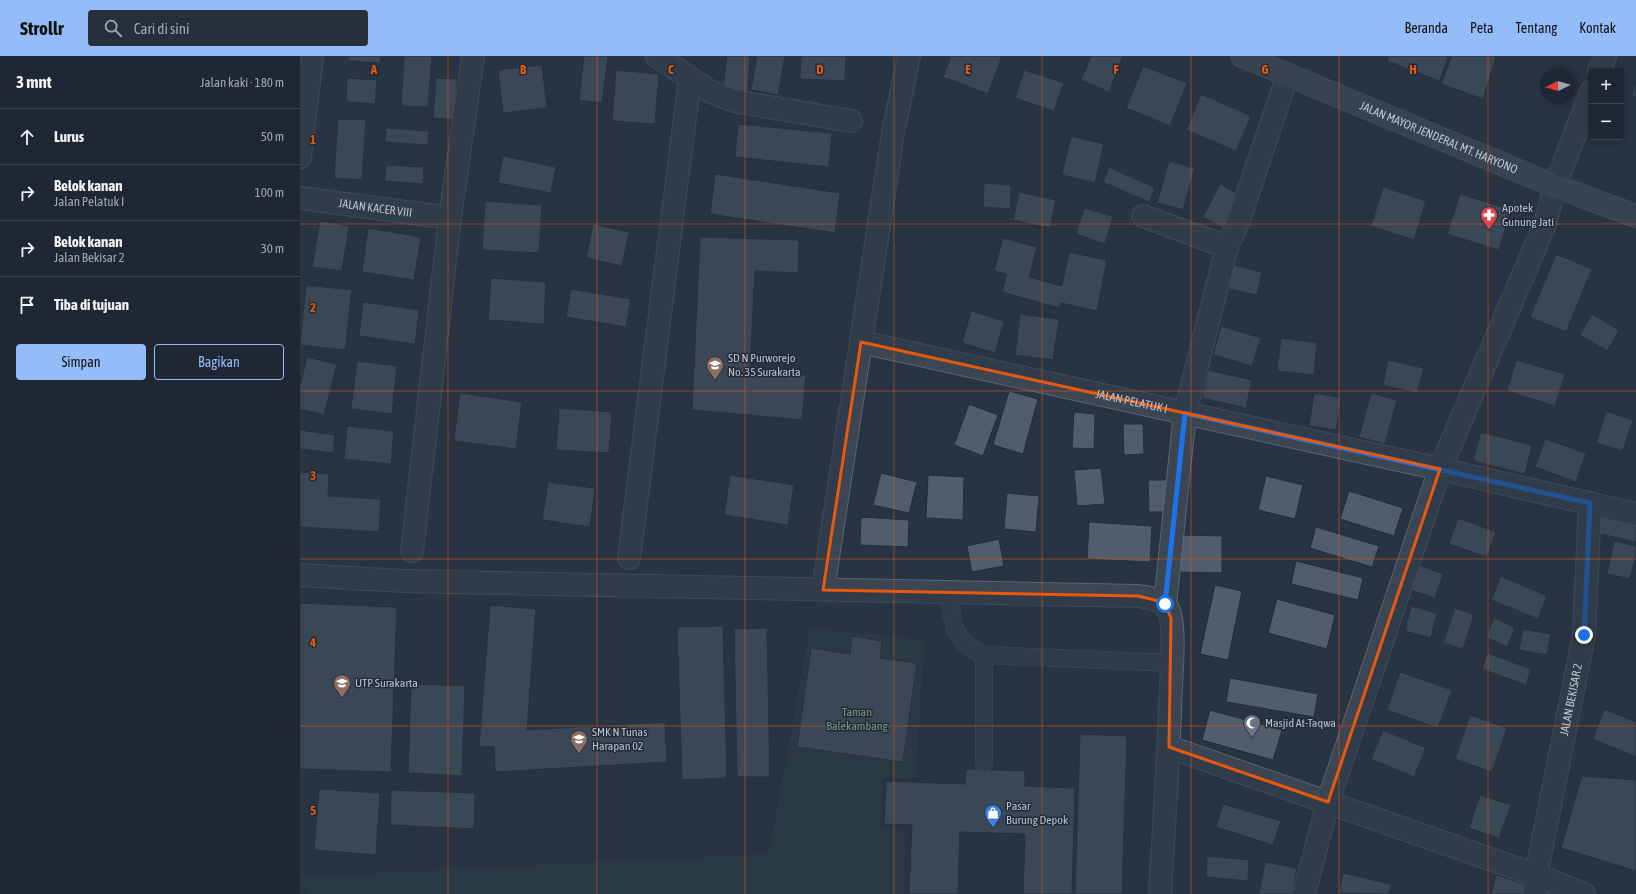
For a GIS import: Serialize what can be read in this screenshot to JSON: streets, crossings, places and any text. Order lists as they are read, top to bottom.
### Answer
{
  "streets": {
    "main road": ["JALAN MAYOR JENDERAL MT. HARYONO"],
    "street": ["JALAN KACER VIII", "JALAN PELATUK I", "JALAN BEKISAR 2"]
  },
  "crossings": [
    ["JALAN PELATUK I", "JALAN BEKISAR 2"]
  ],
  "parks": ["Taman Balekambang"],
  "places": {
    "pharmacy": ["Apotek Gunung Jati"],
    "school or university": ["SD N Purworejo No. 35 Surakarta", "UTP Surakarta", "SMK N Tunas Harapan 02"],
    "mosque": ["Masjid At-Taqwa"],
    "shop": ["Pasar Burung Depok"]
  },
  "north": "left",
  "page": {
    "header": "Strollr",
    "search": "Cari di sini",
    "nav": [
      "Beranda",
      "Peta",
      "Tentang",
      "Kontak"
    ],
    "heading": ["3 mnt", "Jalan kaki · 180 m"],
    "map_buttons": ["+", "−"],
    "list": [
      ["Lurus", "50 m"],
      ["Belok kanan", "Jalan Pelatuk I", "100 m"],
      ["Belok kanan", "Jalan Bekisar 2", "30 m"],
      "Tiba di tujuan"
    ],
    "buttons": ["Simpan", "Bagikan"]
  },
  "grid": {
    "columns": [
      "A",
      "B",
      "C",
      "D",
      "E",
      "F",
      "G",
      "H"
    ],
    "rows": [
      "1",
      "2",
      "3",
      "4",
      "5"
    ]
  }
}
